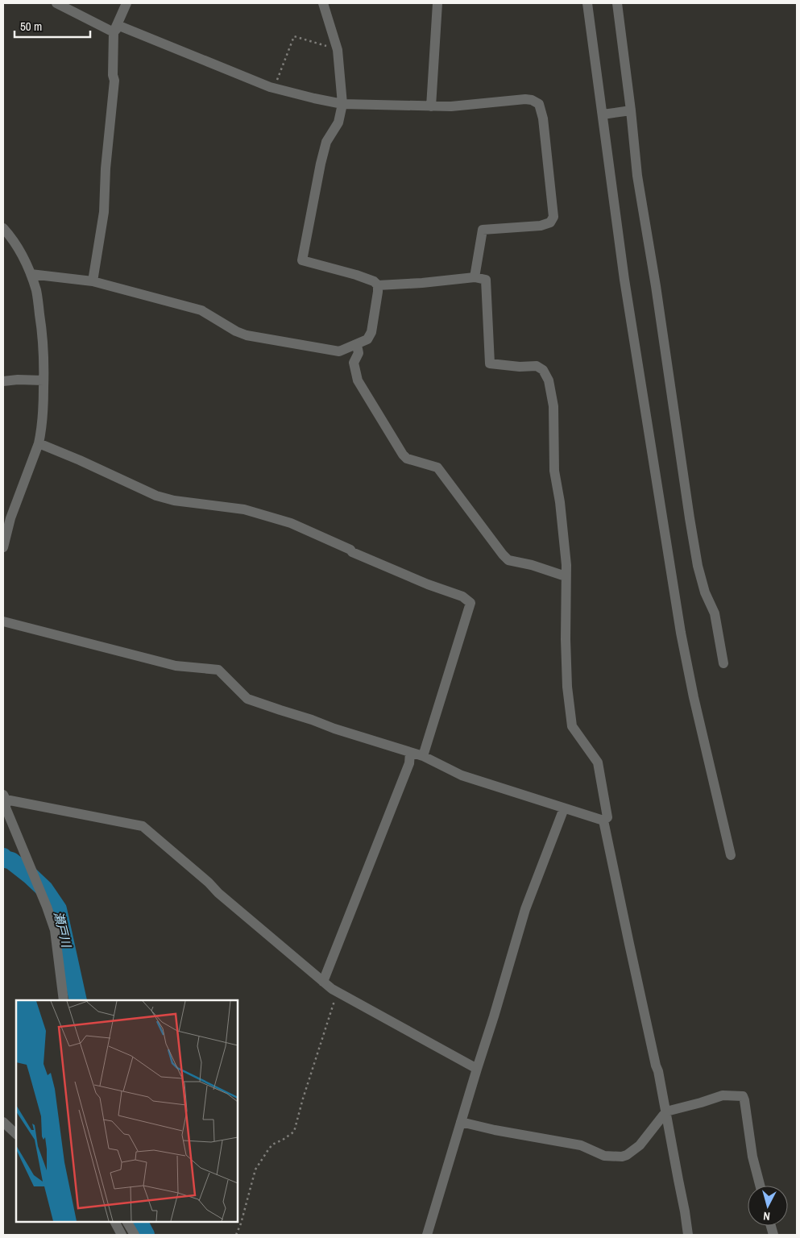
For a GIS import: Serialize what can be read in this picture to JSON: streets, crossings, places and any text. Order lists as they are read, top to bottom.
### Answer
{
  "water": ["瀬戸川"],
  "scale_bar": "50 m",
  "north": "bottom"
}
